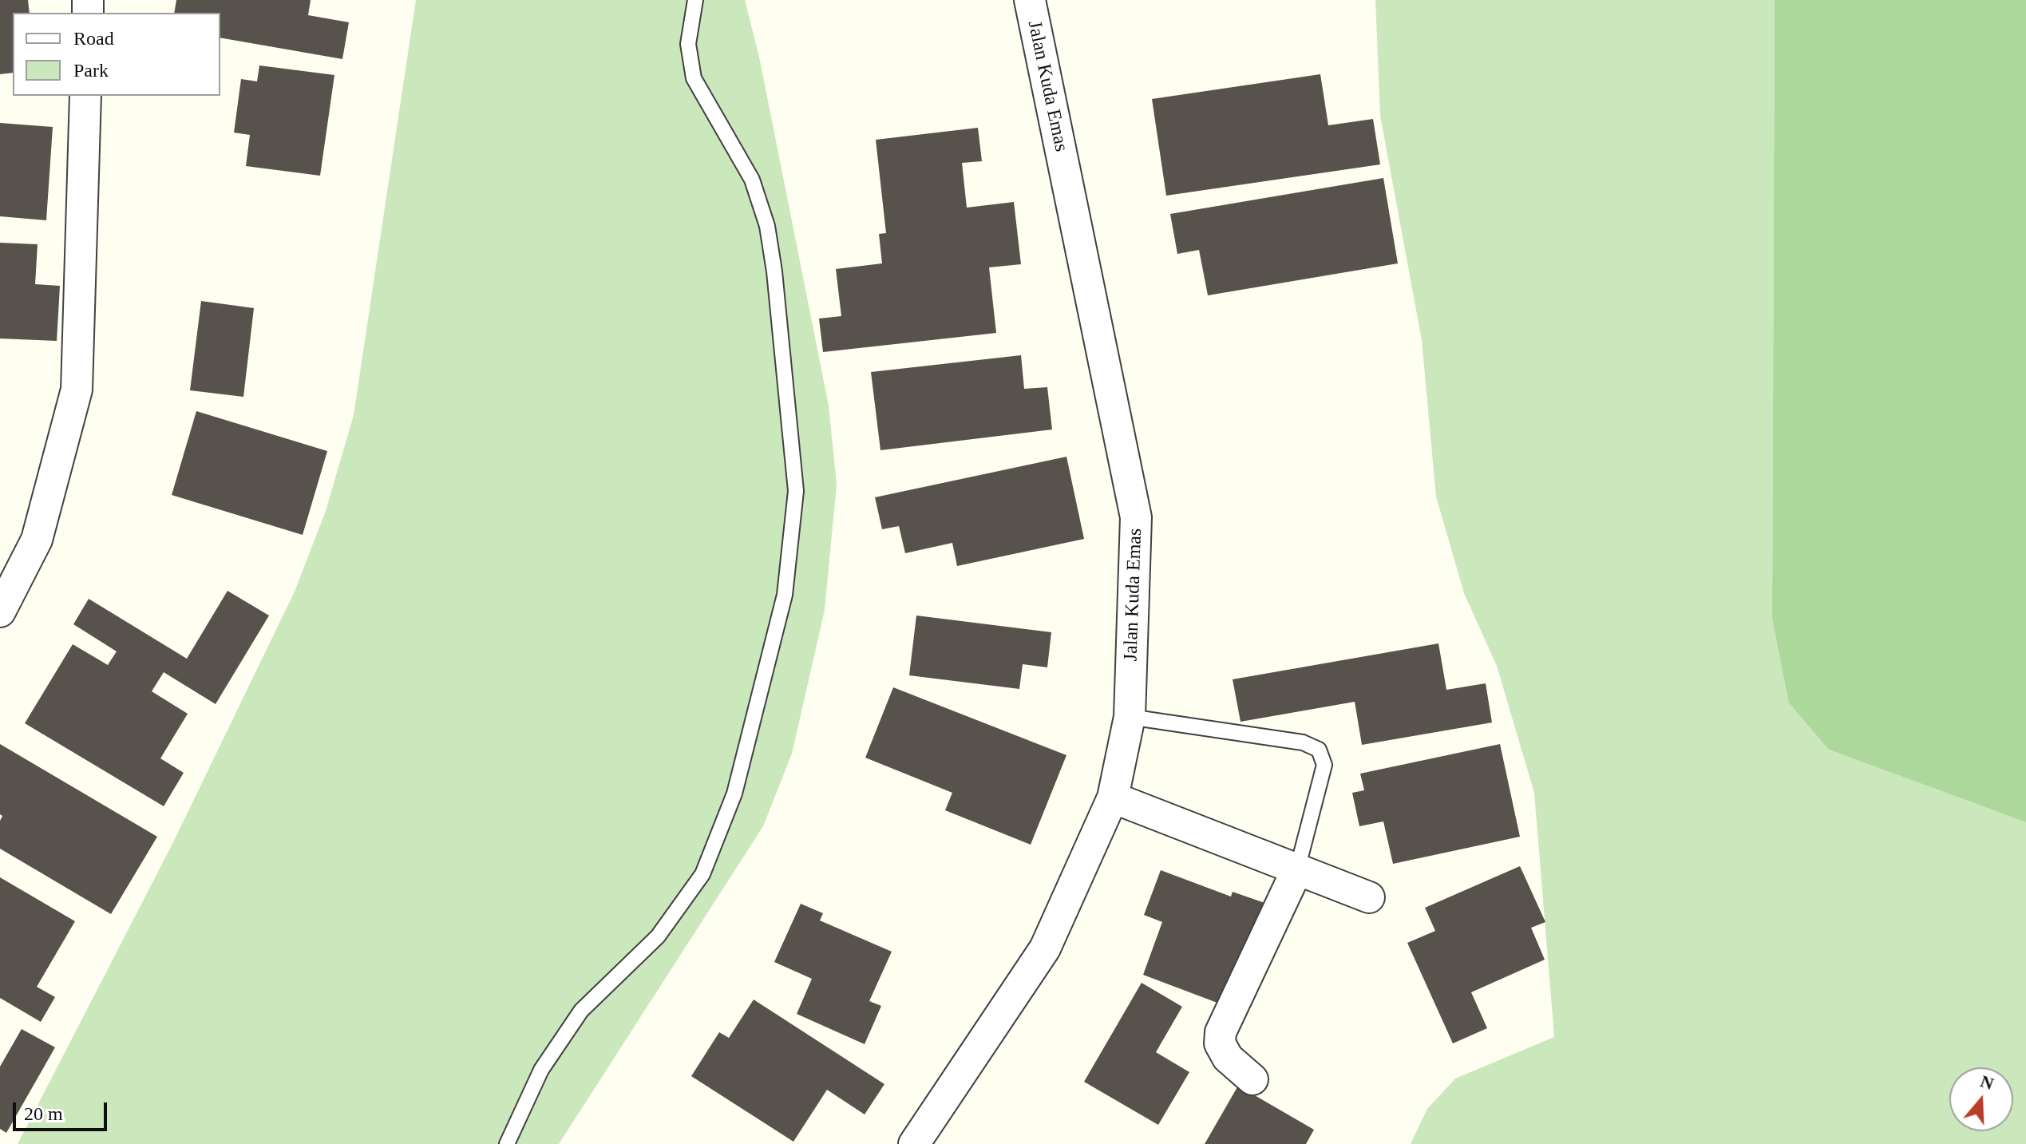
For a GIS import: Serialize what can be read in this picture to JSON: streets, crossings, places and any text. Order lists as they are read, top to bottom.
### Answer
{
  "streets": {
    "street": ["Jalan Kuda Emas"]
  },
  "legend": ["Road", "Park"],
  "scale_bar": "20 m",
  "north": "top"
}
